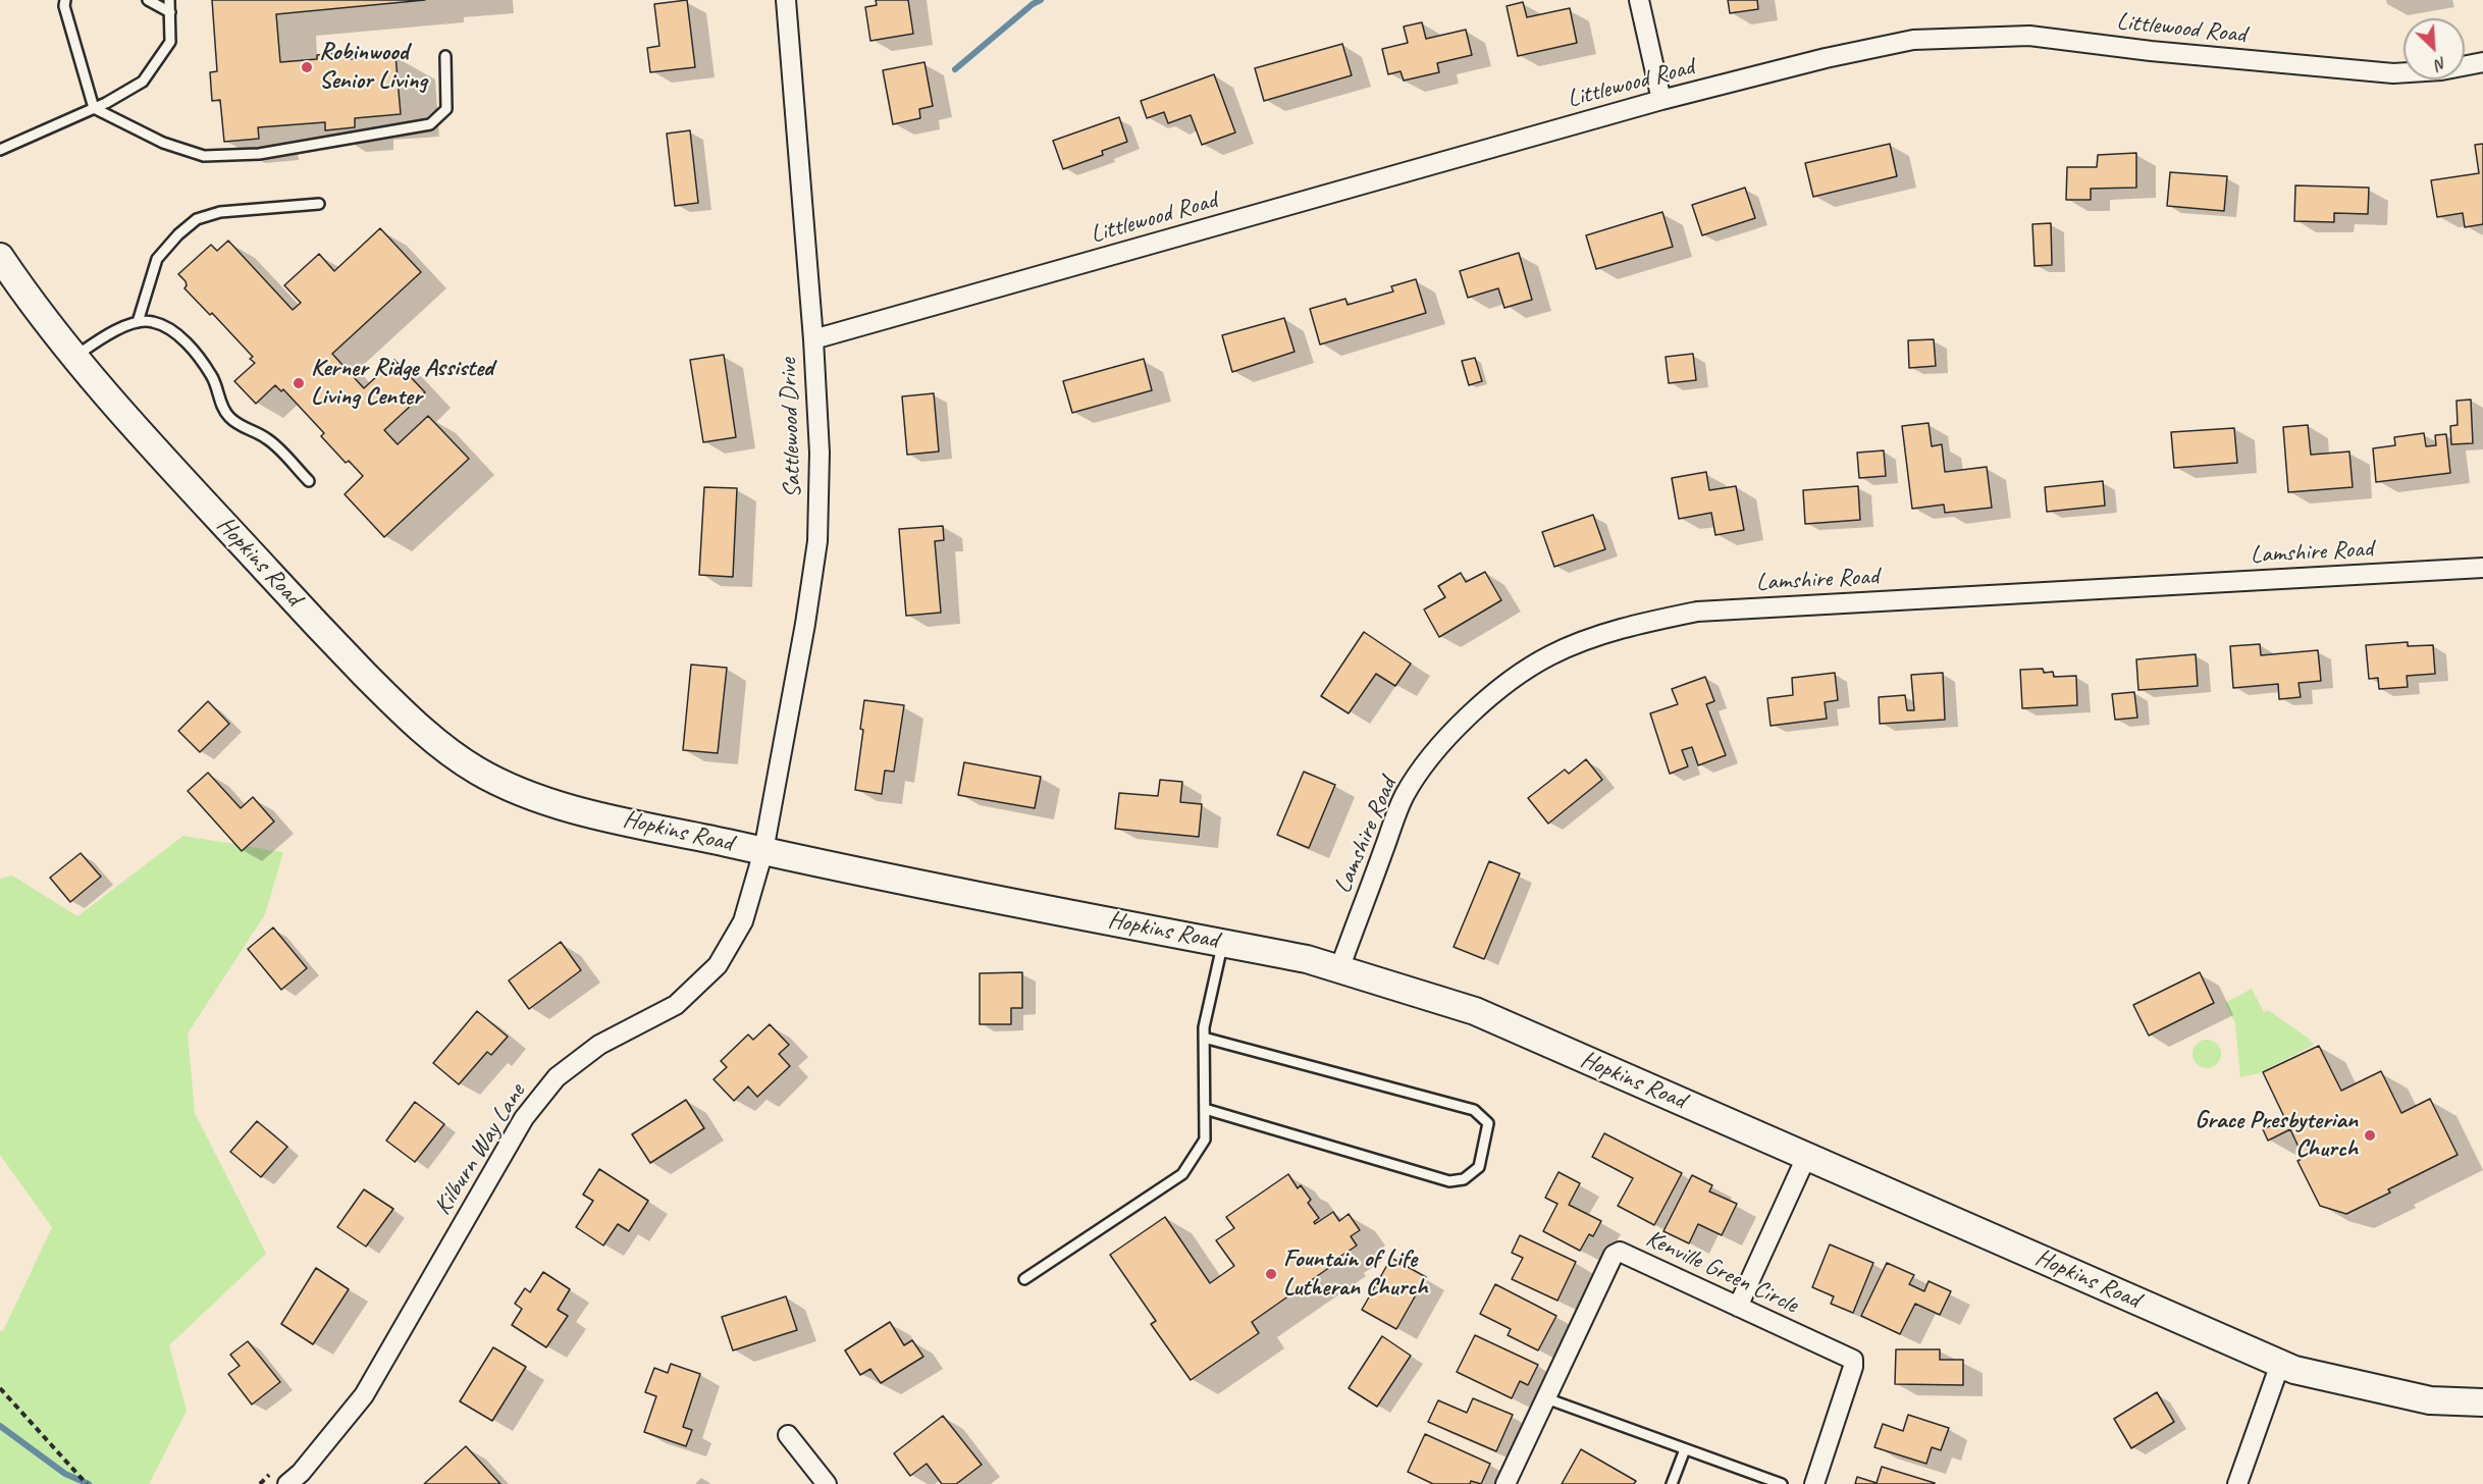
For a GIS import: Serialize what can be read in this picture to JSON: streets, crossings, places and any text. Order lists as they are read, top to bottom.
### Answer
{
  "streets": {
    "main road": ["Hopkins Road"],
    "street": [
      "Littlewood Road",
      "Sattlewood Drive",
      "Lamshire Road",
      "Kilburn Way Lane",
      "Kenville Green Circle"
    ]
  },
  "crossings": [
    ["Littlewood Road", "Sattlewood Drive"],
    ["Sattlewood Drive", "Hopkins Road"],
    ["Sattlewood Drive", "Kilburn Way Lane"],
    ["Lamshire Road", "Hopkins Road"],
    ["Hopkins Road", "Kilburn Way Lane"]
  ],
  "places": [
    "Robinwood Senior Living",
    "Kerner Ridge Assisted Living Center",
    "Grace Presbyterian Church",
    "Fountain of Life Lutheran Church"
  ],
  "north": "bottom right"
}
